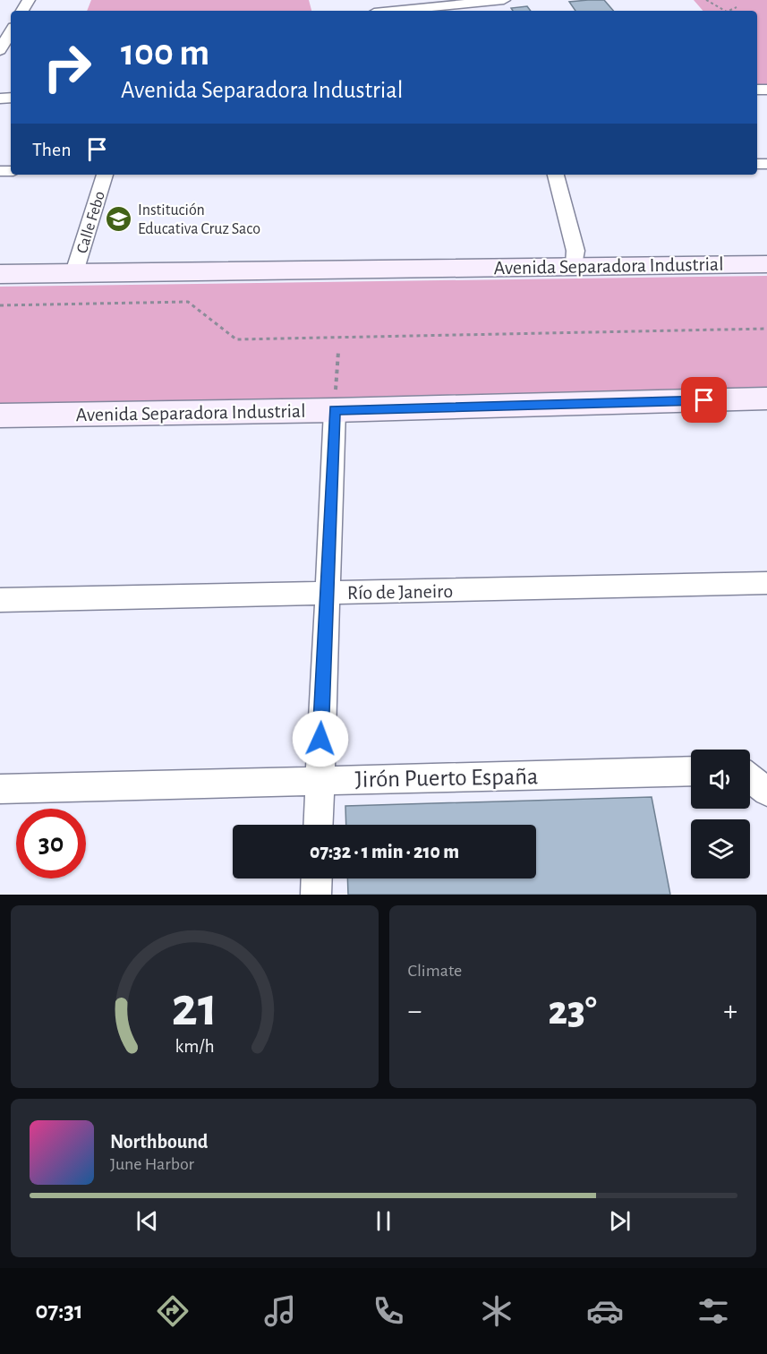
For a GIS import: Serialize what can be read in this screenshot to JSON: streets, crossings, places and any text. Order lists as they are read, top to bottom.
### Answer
{
  "streets": {
    "main road": ["Avenida Separadora Industrial"],
    "street": ["Calle Febo", "Río de Janeiro", "Jirón Puerto España"]
  },
  "crossings": [
    ["Calle Febo", "Avenida Separadora Industrial"]
  ],
  "places": {
    "school or university": ["Institución Educativa Cruz Saco"]
  },
  "page": {
    "turn": ["100 m", "Avenida Separadora Industrial"],
    "then": "Then",
    "limit": "30",
    "trip": "07:32 · 1 min · 210 m",
    "tile": "Climate",
    "heat": ["−", "23°", "+"],
    "song": ["Northbound", "June Harbor"],
    "tabs": "07:31",
    "gauge": ["21", "km/h"]
  }
}
